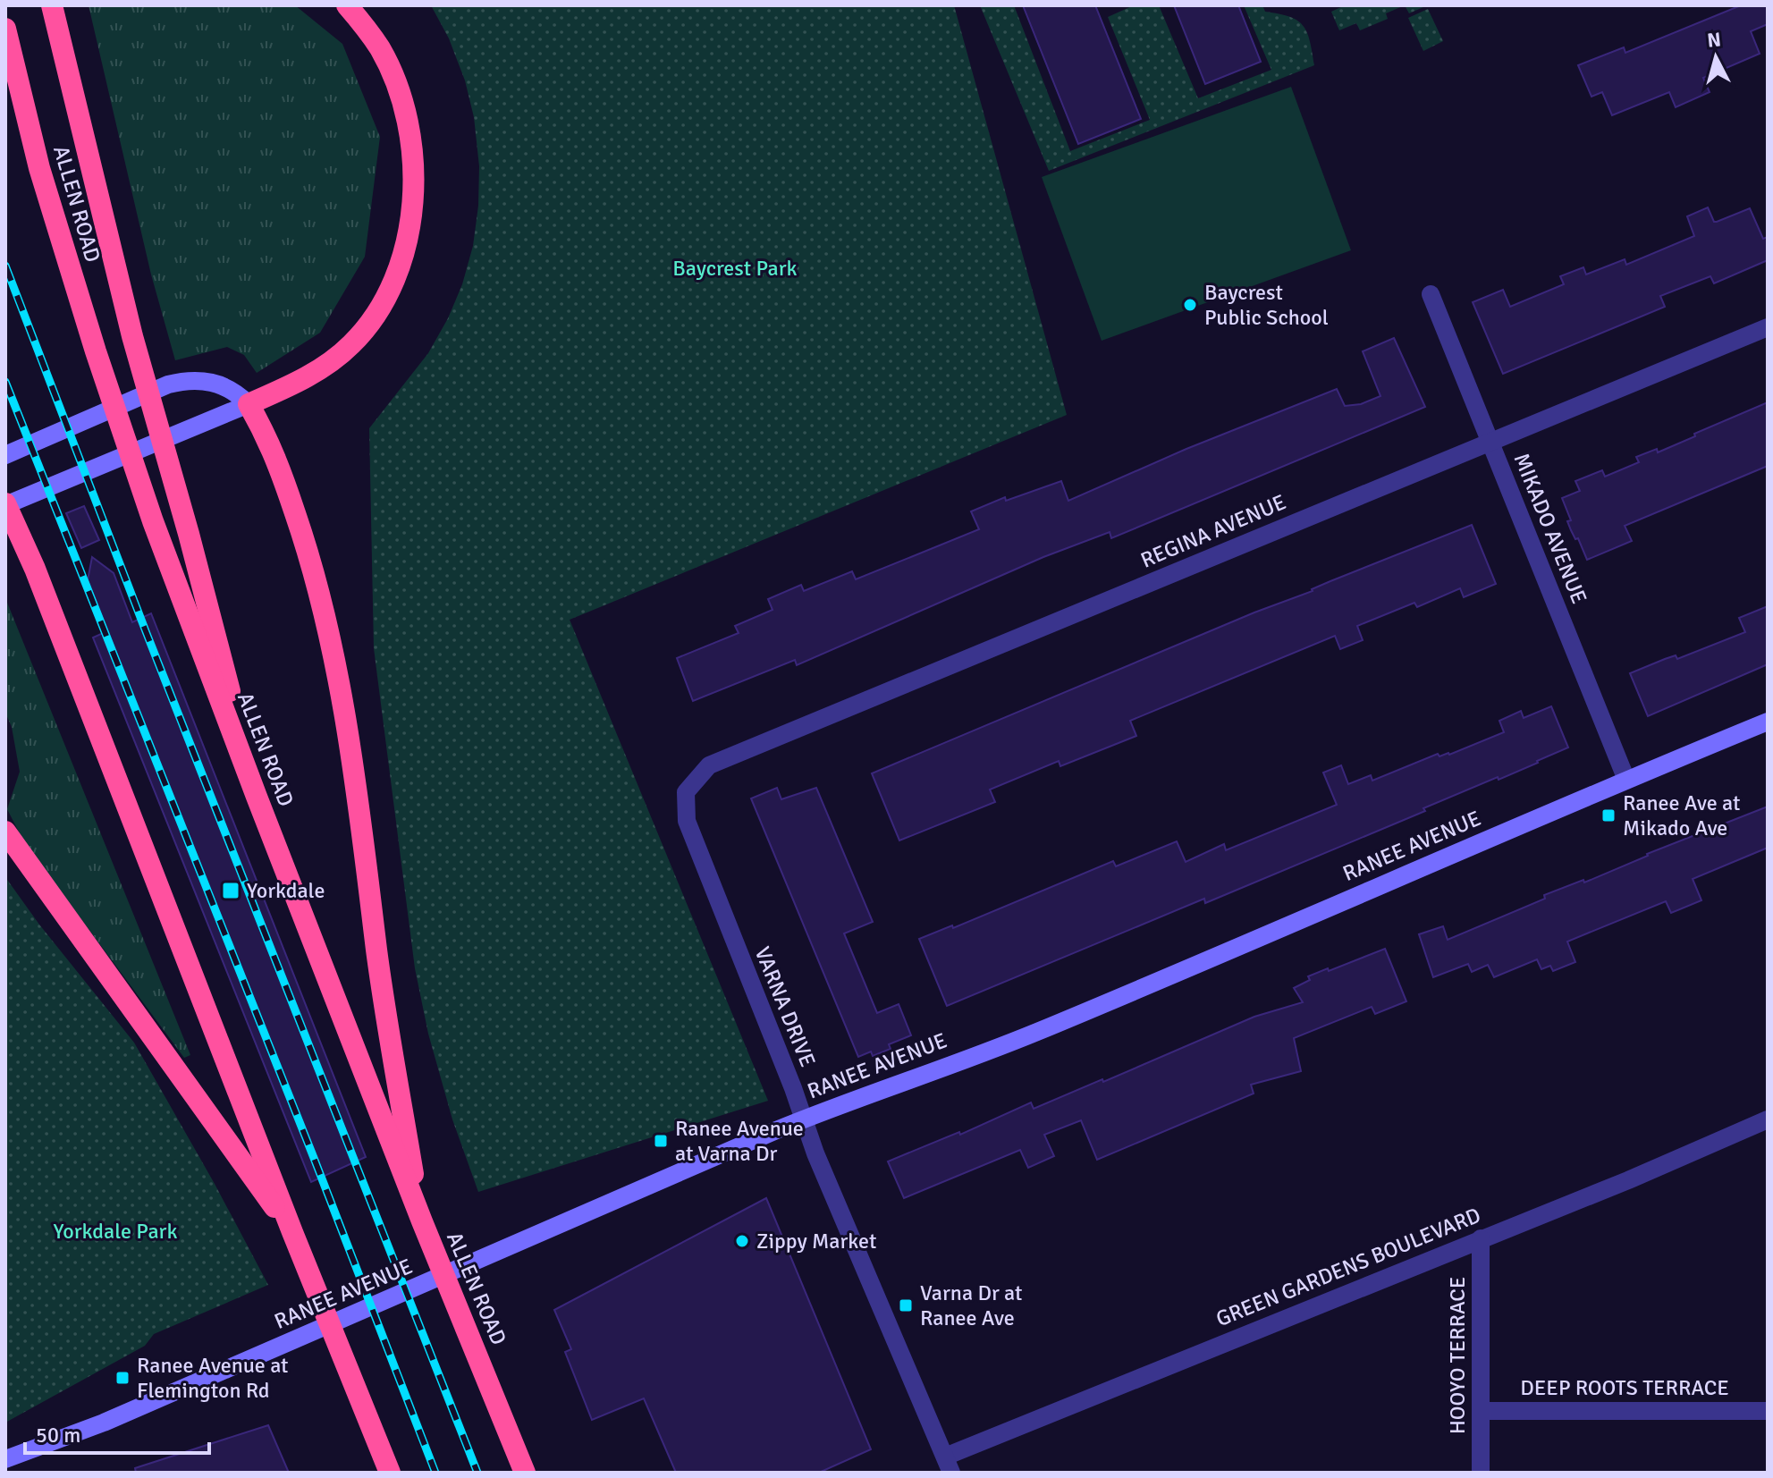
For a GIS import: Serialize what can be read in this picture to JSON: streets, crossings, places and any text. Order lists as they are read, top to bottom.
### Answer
{
  "streets": {
    "highway": ["ALLEN ROAD"],
    "street": [
      "MIKADO AVENUE",
      "REGINA AVENUE",
      "RANEE AVENUE",
      "VARNA DRIVE",
      "GREEN GARDENS BOULEVARD",
      "HOOYO TERRACE",
      "DEEP ROOTS TERRACE"
    ]
  },
  "crossings": [
    ["MIKADO AVENUE", "REGINA AVENUE"],
    ["MIKADO AVENUE", "RANEE AVENUE"],
    ["REGINA AVENUE", "VARNA DRIVE"],
    ["RANEE AVENUE", "VARNA DRIVE"],
    ["VARNA DRIVE", "GREEN GARDENS BOULEVARD"],
    ["GREEN GARDENS BOULEVARD", "HOOYO TERRACE"],
    ["HOOYO TERRACE", "DEEP ROOTS TERRACE"]
  ],
  "parks": ["Baycrest Park", "Yorkdale Park"],
  "places": {
    "other": ["Baycrest Public School", "Zippy Market"],
    "transit": [
      "Ranee Ave at Mikado Ave",
      "Yorkdale",
      "Ranee Avenue at Varna Dr",
      "Varna Dr at Ranee Ave",
      "Ranee Avenue at Flemington Rd"
    ]
  },
  "scale_bar": "50 m",
  "north": "top"
}
